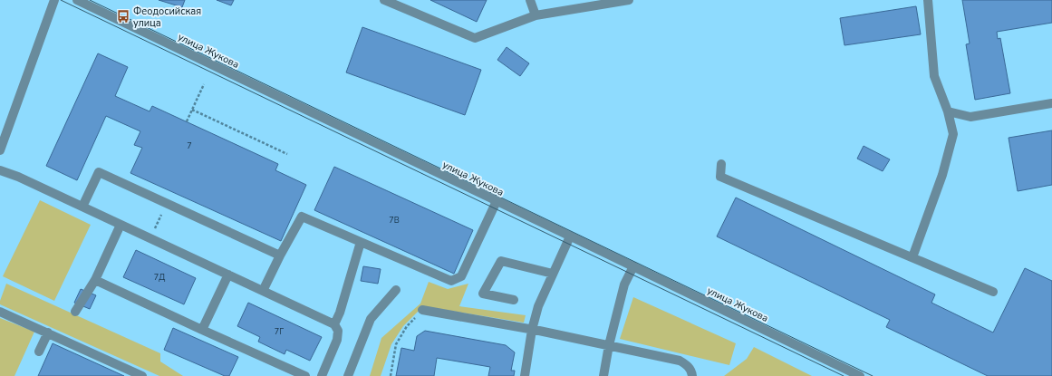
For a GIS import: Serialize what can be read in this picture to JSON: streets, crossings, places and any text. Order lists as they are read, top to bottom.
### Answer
{
  "streets": {
    "street": ["улица Жукова"]
  },
  "places": {
    "bus stop": ["Феодосийская улица"]
  },
  "house_numbers": [
    "7",
    "7В",
    "7Д",
    "7Г"
  ]
}
